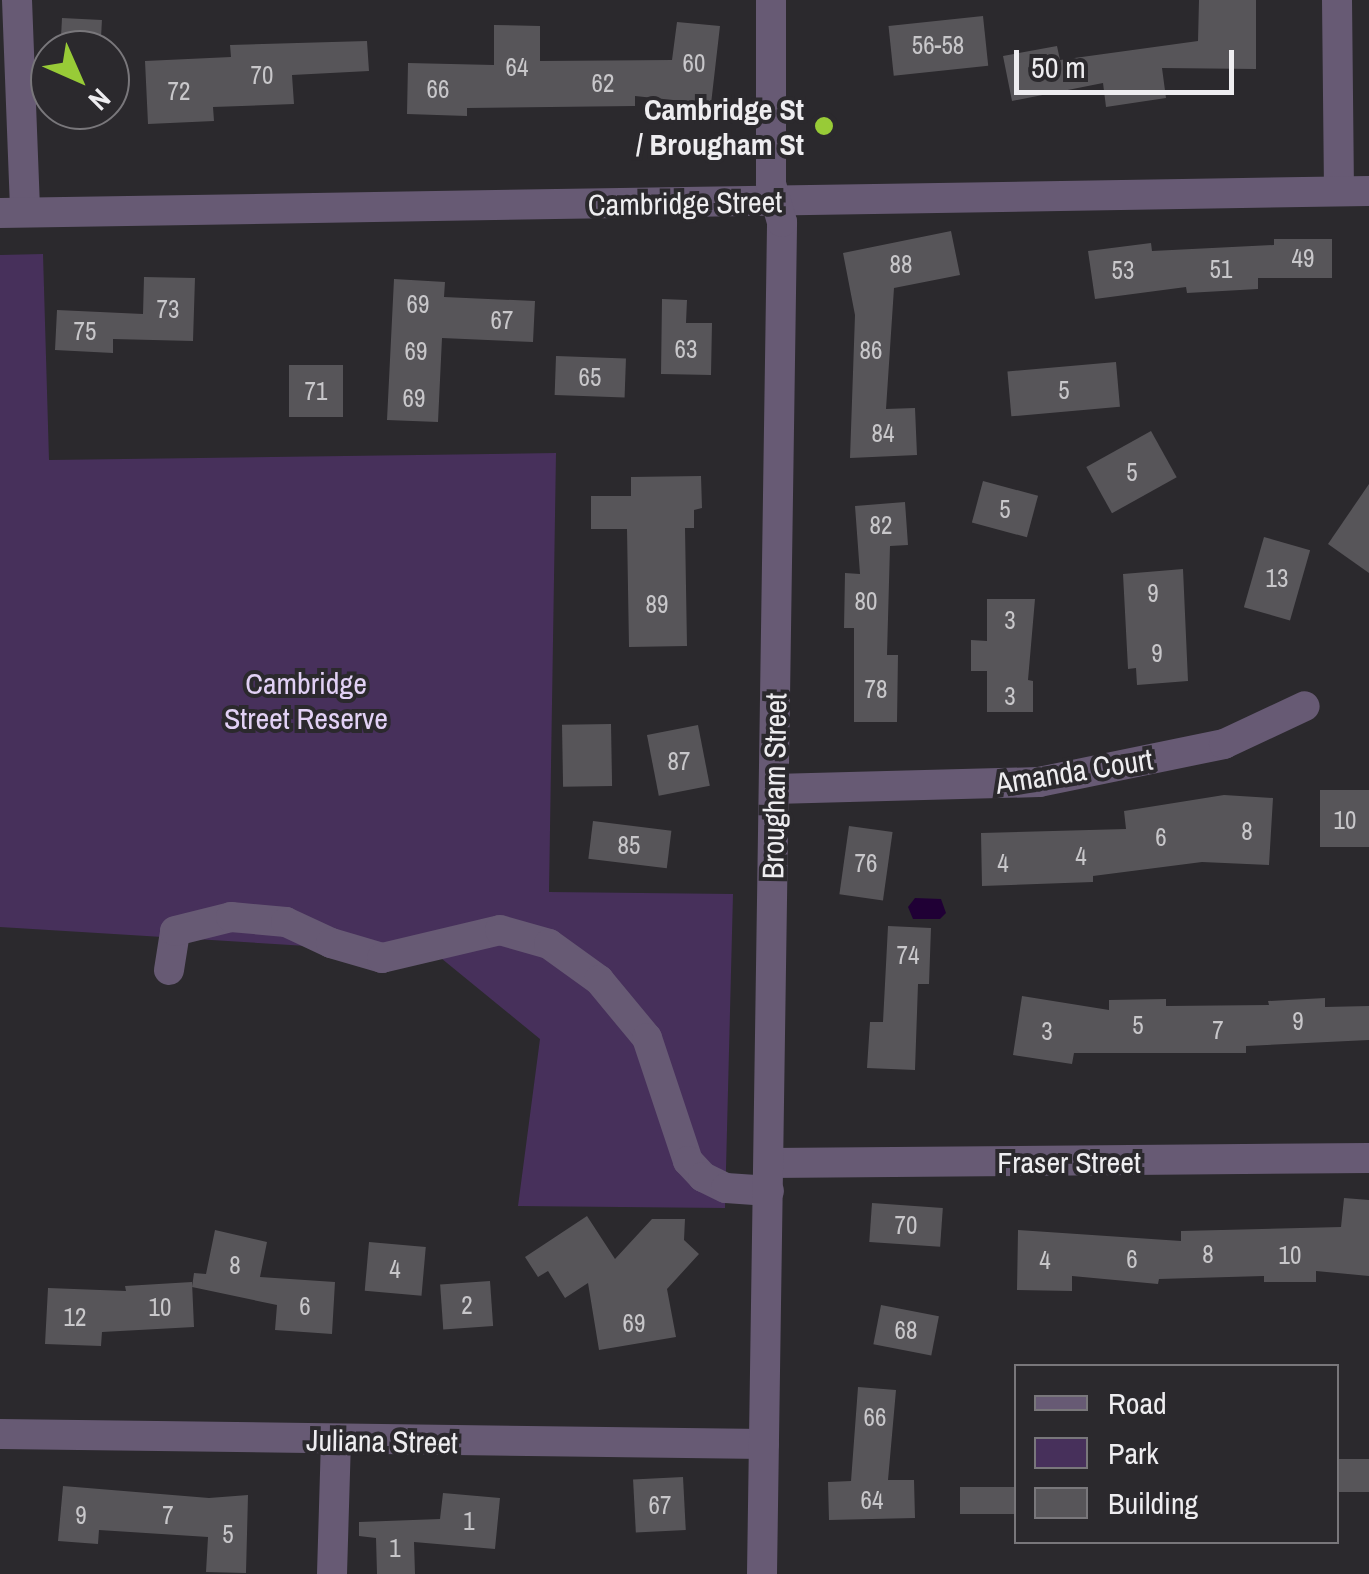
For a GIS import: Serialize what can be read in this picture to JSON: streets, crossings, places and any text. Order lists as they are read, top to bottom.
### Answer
{
  "streets": {
    "street": [
      "Cambridge Street",
      "Amanda Court",
      "Brougham Street",
      "Fraser Street",
      "Juliana Street"
    ]
  },
  "crossings": [
    ["Cambridge Street", "Brougham Street"],
    ["Amanda Court", "Brougham Street"],
    ["Brougham Street", "Fraser Street"],
    ["Brougham Street", "Juliana Street"]
  ],
  "parks": ["Cambridge Street Reserve"],
  "places": ["Cambridge St / Brougham St"],
  "house_numbers": [
    "56-58",
    "60",
    "64",
    "70",
    "62",
    "66",
    "72",
    "49",
    "88",
    "51",
    "53",
    "69",
    "73",
    "67",
    "75",
    "63",
    "86",
    "69",
    "65",
    "5",
    "71",
    "69",
    "84",
    "5",
    "5",
    "82",
    "13",
    "9",
    "80",
    "89",
    "3",
    "9",
    "78",
    "3",
    "87",
    "10",
    "8",
    "6",
    "85",
    "4",
    "76",
    "4",
    "74",
    "9",
    "5",
    "7",
    "3",
    "70",
    "8",
    "10",
    "6",
    "4",
    "8",
    "4",
    "2",
    "6",
    "10",
    "12",
    "69",
    "68",
    "66",
    "64",
    "67",
    "9",
    "7",
    "1",
    "5",
    "1"
  ],
  "legend": ["Road", "Park", "Building"],
  "scale_bar": "50 m",
  "north": "bottom right"
}
